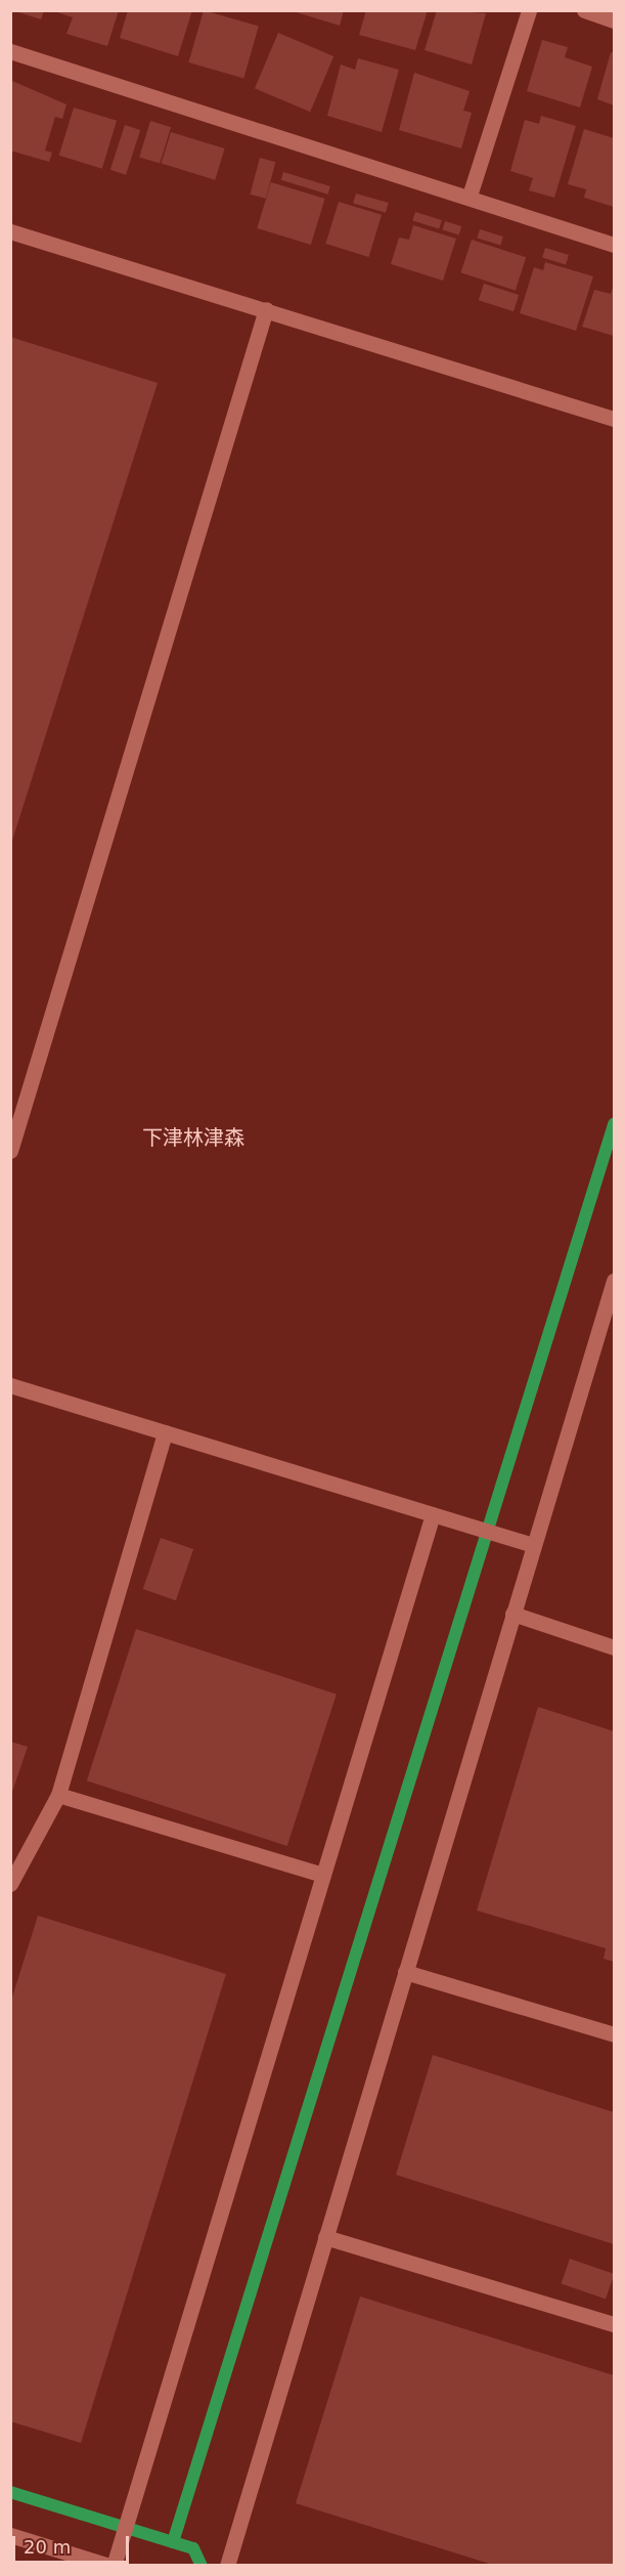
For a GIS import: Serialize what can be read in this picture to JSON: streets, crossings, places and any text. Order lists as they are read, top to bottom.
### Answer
{
  "districts": ["下津林津森"],
  "scale_bar": "20 m"
}
